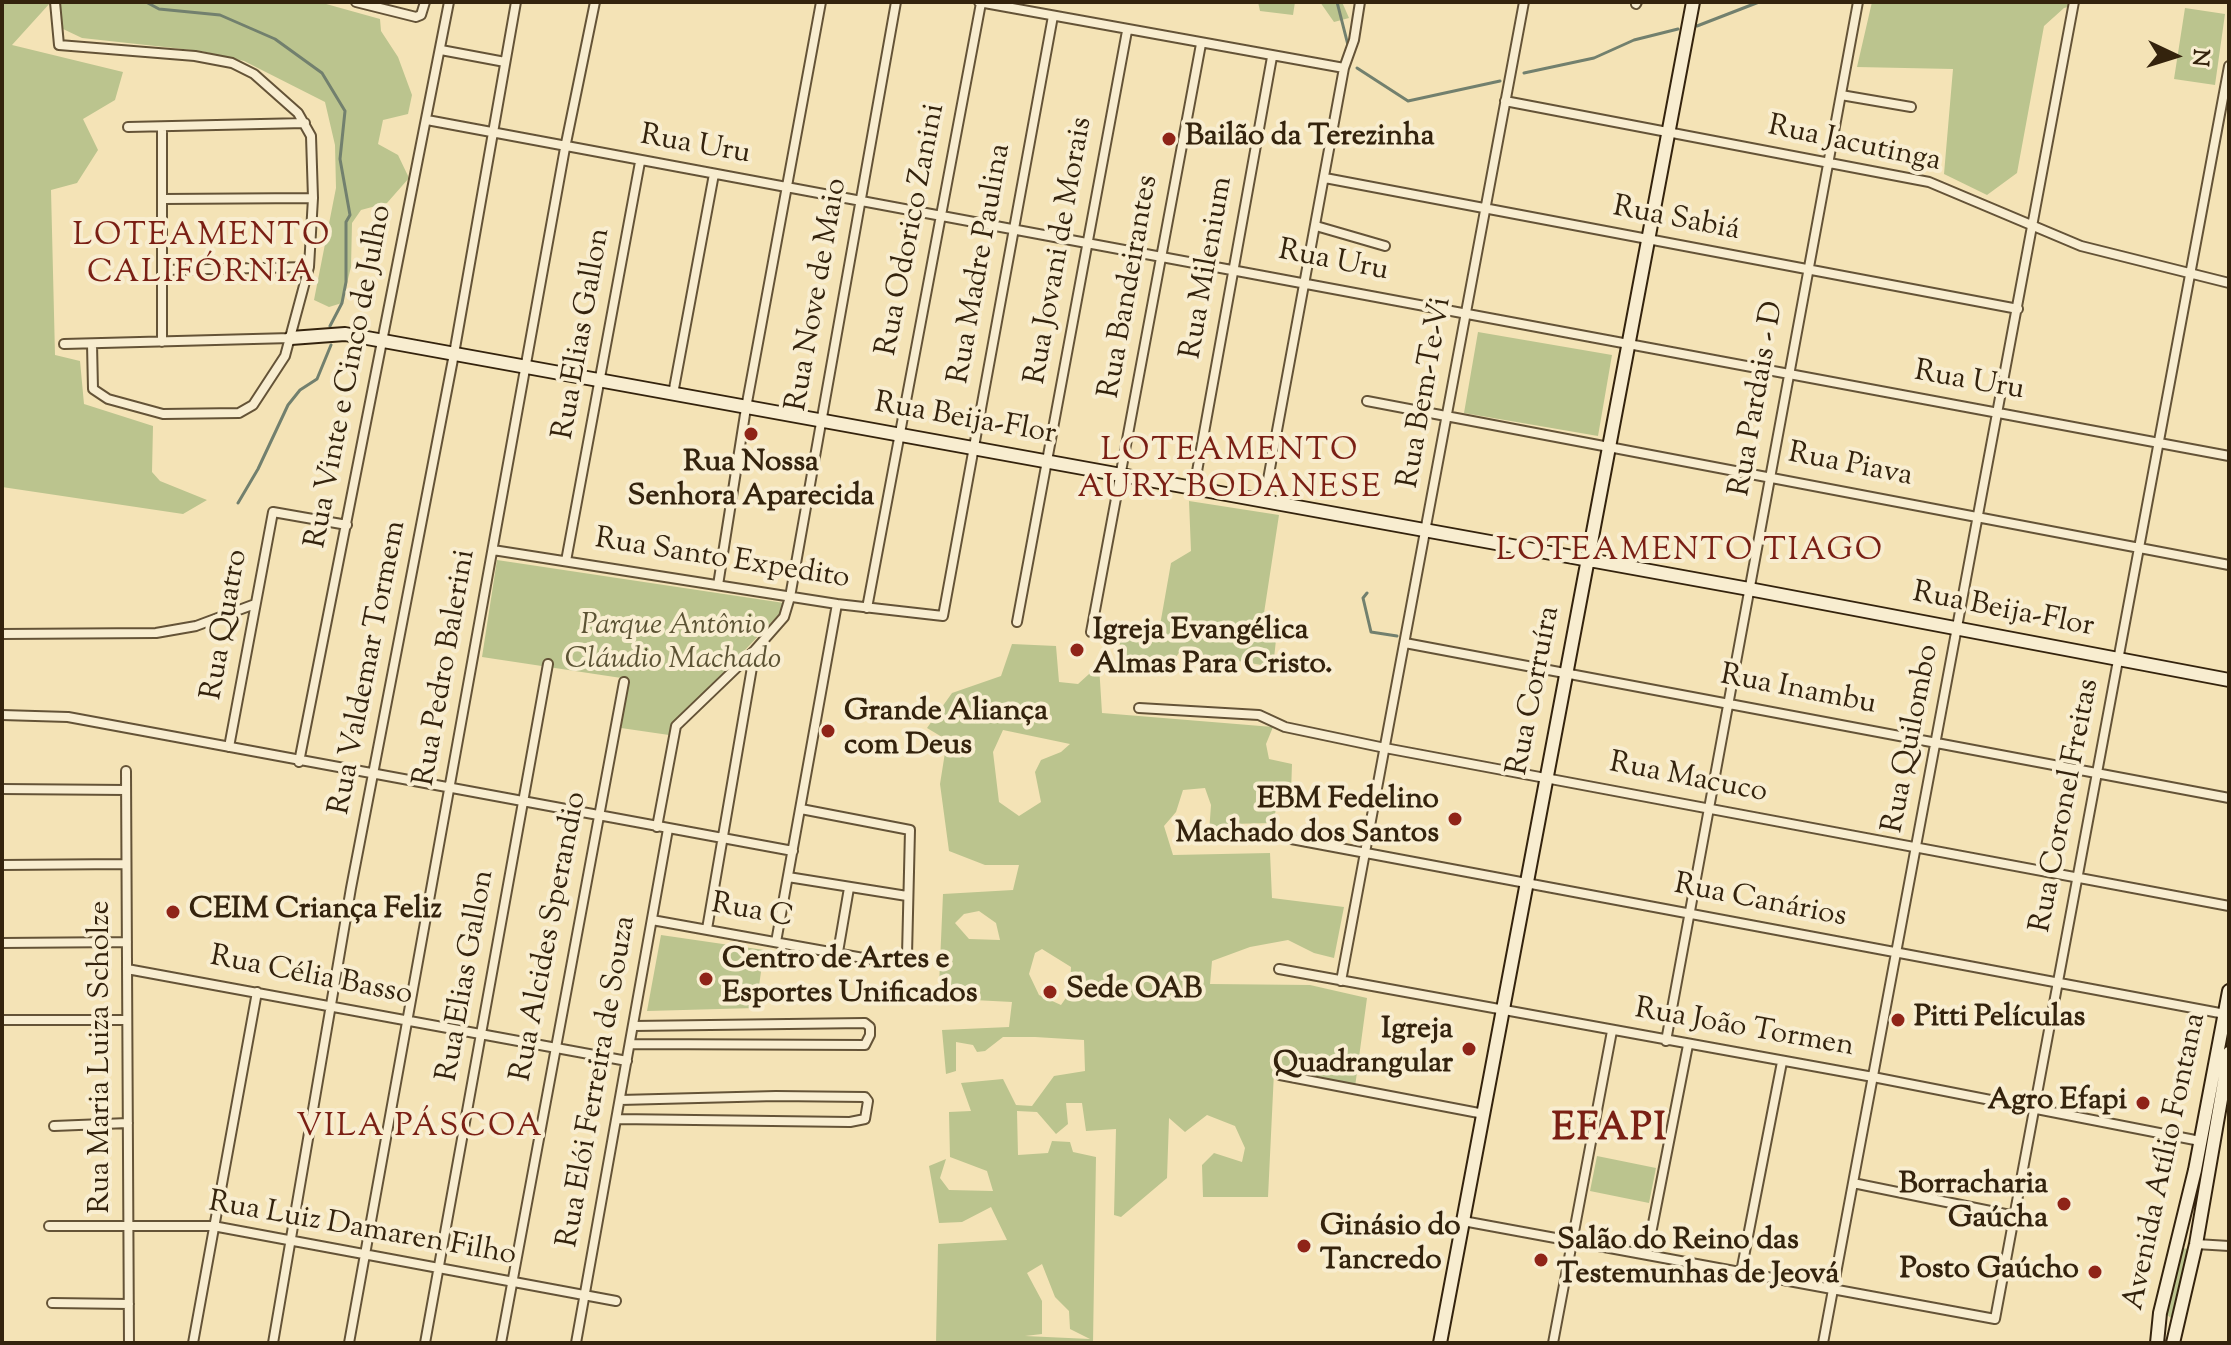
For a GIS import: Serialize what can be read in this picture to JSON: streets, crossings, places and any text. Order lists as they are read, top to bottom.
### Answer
{
  "streets": {
    "street": [
      "Rua Jacutinga",
      "Rua Uru",
      "Rua Sabiá",
      "Rua Odorico Zanini",
      "Rua Jovani de Morais",
      "Rua Madre Paulina",
      "Rua Milenium",
      "Rua Bandeirantes",
      "Rua Nove de Maio",
      "Rua Elias Gallon",
      "Rua Vinte e Cinco de Julho",
      "Rua Bem-Te-Vi",
      "Rua Pardais - D",
      "Rua Beija-Flor",
      "Rua Piava",
      "Rua Santo Expedito",
      "Rua Quatro",
      "Rua Valdemar Tormem",
      "Rua Pedro Balerini",
      "Rua Corruíra",
      "Rua Inambu",
      "Rua Quilombo",
      "Rua Macuco",
      "Rua Coronel Freitas",
      "Rua Canários",
      "Rua C",
      "Rua Alcides Sperandio",
      "Rua Célia Basso",
      "Rua João Tormen",
      "Rua Maria Luiza Scholze",
      "Rua Elói Ferreira de Souza",
      "Avenida Atílio Fontana",
      "Rua Luiz Damaren Filho"
    ]
  },
  "crossings": [
    ["Rua Jacutinga", "Rua Bem-Te-Vi"],
    ["Rua Jacutinga", "Rua Pardais - D"],
    ["Rua Jacutinga", "Rua Corruíra"],
    ["Rua Jacutinga", "Rua Quilombo"],
    ["Rua Jacutinga", "Rua Coronel Freitas"],
    ["Rua Uru", "Rua Odorico Zanini"],
    ["Rua Uru", "Rua Jovani de Morais"],
    ["Rua Uru", "Rua Madre Paulina"],
    ["Rua Uru", "Rua Milenium"],
    ["Rua Uru", "Rua Bandeirantes"],
    ["Rua Uru", "Rua Nove de Maio"],
    ["Rua Uru", "Rua Elias Gallon"],
    ["Rua Uru", "Rua Vinte e Cinco de Julho"],
    ["Rua Uru", "Rua Bem-Te-Vi"],
    ["Rua Uru", "Rua Pardais - D"],
    ["Rua Uru", "Rua Valdemar Tormem"],
    ["Rua Uru", "Rua Pedro Balerini"],
    ["Rua Uru", "Rua Corruíra"],
    ["Rua Uru", "Rua Quilombo"],
    ["Rua Uru", "Rua Coronel Freitas"],
    ["Rua Sabiá", "Rua Bem-Te-Vi"],
    ["Rua Sabiá", "Rua Pardais - D"],
    ["Rua Sabiá", "Rua Corruíra"],
    ["Rua Sabiá", "Rua Quilombo"],
    ["Rua Odorico Zanini", "Rua Beija-Flor"],
    ["Rua Odorico Zanini", "Rua Santo Expedito"],
    ["Rua Jovani de Morais", "Rua Beija-Flor"],
    ["Rua Madre Paulina", "Rua Beija-Flor"],
    ["Rua Madre Paulina", "Rua Santo Expedito"],
    ["Rua Milenium", "Rua Beija-Flor"],
    ["Rua Bandeirantes", "Rua Beija-Flor"],
    ["Rua Nove de Maio", "Rua Beija-Flor"],
    ["Rua Nove de Maio", "Rua Santo Expedito"],
    ["Rua Elias Gallon", "Rua Beija-Flor"],
    ["Rua Elias Gallon", "Rua Santo Expedito"],
    ["Rua Elias Gallon", "Rua Célia Basso"],
    ["Rua Elias Gallon", "Rua Luiz Damaren Filho"],
    ["Rua Vinte e Cinco de Julho", "Rua Beija-Flor"],
    ["Rua Vinte e Cinco de Julho", "Rua Quatro"],
    ["Rua Bem-Te-Vi", "Rua Beija-Flor"],
    ["Rua Bem-Te-Vi", "Rua Piava"],
    ["Rua Bem-Te-Vi", "Rua Inambu"],
    ["Rua Bem-Te-Vi", "Rua Macuco"],
    ["Rua Bem-Te-Vi", "Rua Canários"],
    ["Rua Bem-Te-Vi", "Rua João Tormen"],
    ["Rua Pardais - D", "Rua Beija-Flor"],
    ["Rua Pardais - D", "Rua Piava"],
    ["Rua Pardais - D", "Rua Inambu"],
    ["Rua Pardais - D", "Rua Macuco"],
    ["Rua Pardais - D", "Rua Canários"],
    ["Rua Pardais - D", "Rua João Tormen"],
    ["Rua Beija-Flor", "Rua Valdemar Tormem"],
    ["Rua Beija-Flor", "Rua Pedro Balerini"],
    ["Rua Beija-Flor", "Rua Corruíra"],
    ["Rua Beija-Flor", "Rua Quilombo"],
    ["Rua Beija-Flor", "Rua Coronel Freitas"],
    ["Rua Piava", "Rua Corruíra"],
    ["Rua Piava", "Rua Quilombo"],
    ["Rua Piava", "Rua Coronel Freitas"],
    ["Rua Santo Expedito", "Rua Pedro Balerini"],
    ["Rua Valdemar Tormem", "Rua Célia Basso"],
    ["Rua Valdemar Tormem", "Rua Luiz Damaren Filho"],
    ["Rua Pedro Balerini", "Rua Célia Basso"],
    ["Rua Pedro Balerini", "Rua Luiz Damaren Filho"],
    ["Rua Corruíra", "Rua Inambu"],
    ["Rua Corruíra", "Rua Macuco"],
    ["Rua Corruíra", "Rua Canários"],
    ["Rua Corruíra", "Rua João Tormen"],
    ["Rua Inambu", "Rua Quilombo"],
    ["Rua Inambu", "Rua Coronel Freitas"],
    ["Rua Quilombo", "Rua Macuco"],
    ["Rua Quilombo", "Rua Coronel Freitas"],
    ["Rua Quilombo", "Rua Canários"],
    ["Rua Quilombo", "Rua João Tormen"],
    ["Rua Macuco", "Rua Coronel Freitas"],
    ["Rua Coronel Freitas", "Rua Canários"],
    ["Rua Coronel Freitas", "Rua João Tormen"],
    ["Rua Canários", "Avenida Atílio Fontana"],
    ["Rua C", "Rua Elói Ferreira de Souza"],
    ["Rua Alcides Sperandio", "Rua Célia Basso"],
    ["Rua Alcides Sperandio", "Rua Luiz Damaren Filho"],
    ["Rua Célia Basso", "Rua Maria Luiza Scholze"],
    ["Rua Célia Basso", "Rua Elói Ferreira de Souza"],
    ["Rua João Tormen", "Avenida Atílio Fontana"],
    ["Rua Maria Luiza Scholze", "Rua Luiz Damaren Filho"],
    ["Rua Elói Ferreira de Souza", "Rua Luiz Damaren Filho"]
  ],
  "districts": [
    "LOTEAMENTO CALIFÓRNIA",
    "LOTEAMENTO AURY BODANESE",
    "LOTEAMENTO TIAGO",
    "VILA PÁSCOA",
    "EFAPI"
  ],
  "parks": ["Parque Antônio Cláudio Machado"],
  "places": [
    "Bailão da Terezinha",
    "Rua Nossa Senhora Aparecida",
    "Igreja Evangélica Almas Para Cristo.",
    "Grande Aliança com Deus",
    "EBM Fedelino Machado dos Santos",
    "CEIM Criança Feliz",
    "Centro de Artes e Esportes Unificados",
    "Sede OAB",
    "Pitti Películas",
    "Igreja Quadrangular",
    "Agro Efapi",
    "Borracharia Gaúcha",
    "Ginásio do Tancredo",
    "Salão do Reino das Testemunhas de Jeová",
    "Posto Gaúcho"
  ],
  "north": "right"
}
